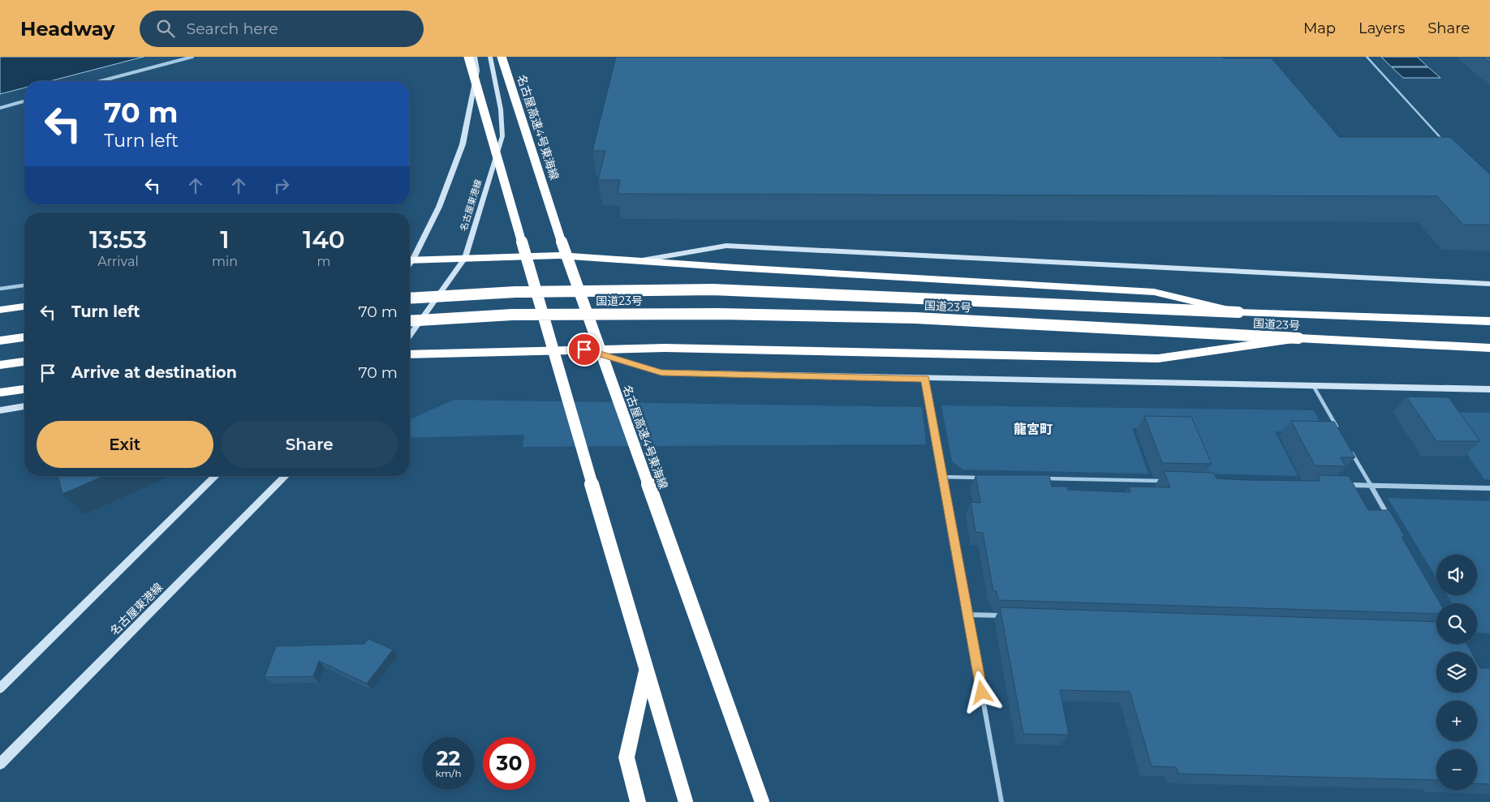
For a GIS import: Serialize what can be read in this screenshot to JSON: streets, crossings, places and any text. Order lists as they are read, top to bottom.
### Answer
{
  "streets": {
    "highway": ["名古屋高速4号東海線", "国道23号"],
    "street": ["名古屋東港線"]
  },
  "districts": ["龍宮町"],
  "page": {
    "header": "Headway",
    "search": "Search here",
    "nav": ["Map", "Layers", "Share"],
    "turn": ["70 m", "Turn left"],
    "eta": [
      "13:53",
      "Arrival",
      "1",
      "min",
      "140",
      "m"
    ],
    "list": [
      {
        "name": "Turn left",
        "value": "70 m"
      },
      {
        "name": "Arrive at destination",
        "value": "70 m"
      }
    ],
    "buttons": ["Exit", "Share"],
    "map_buttons": ["+", "−"],
    "speed": "22 km/h",
    "limit": "30"
  }
}
